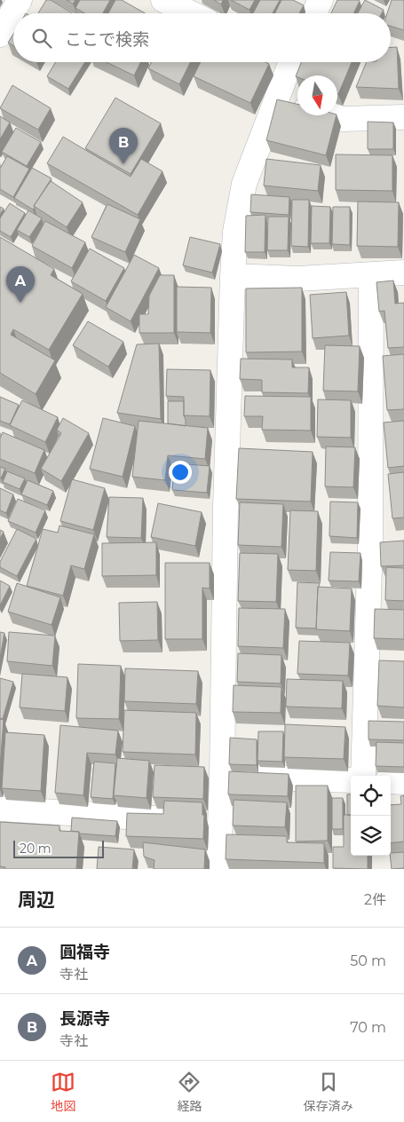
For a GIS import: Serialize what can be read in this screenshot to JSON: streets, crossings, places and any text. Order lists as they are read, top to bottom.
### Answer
{
  "scale_bar": "20 m",
  "north": "bottom",
  "page": {
    "search": "ここで検索",
    "pins": ["B", "A"],
    "scale": "20 m",
    "heading": ["周辺", "2件"],
    "list": [
      {
        "mark": "A",
        "name": "圓福寺",
        "note": "寺社",
        "value": "50 m"
      },
      {
        "mark": "B",
        "name": "長源寺",
        "note": "寺社",
        "value": "70 m"
      }
    ],
    "nav": ["地図", "経路", "保存済み"]
  }
}
